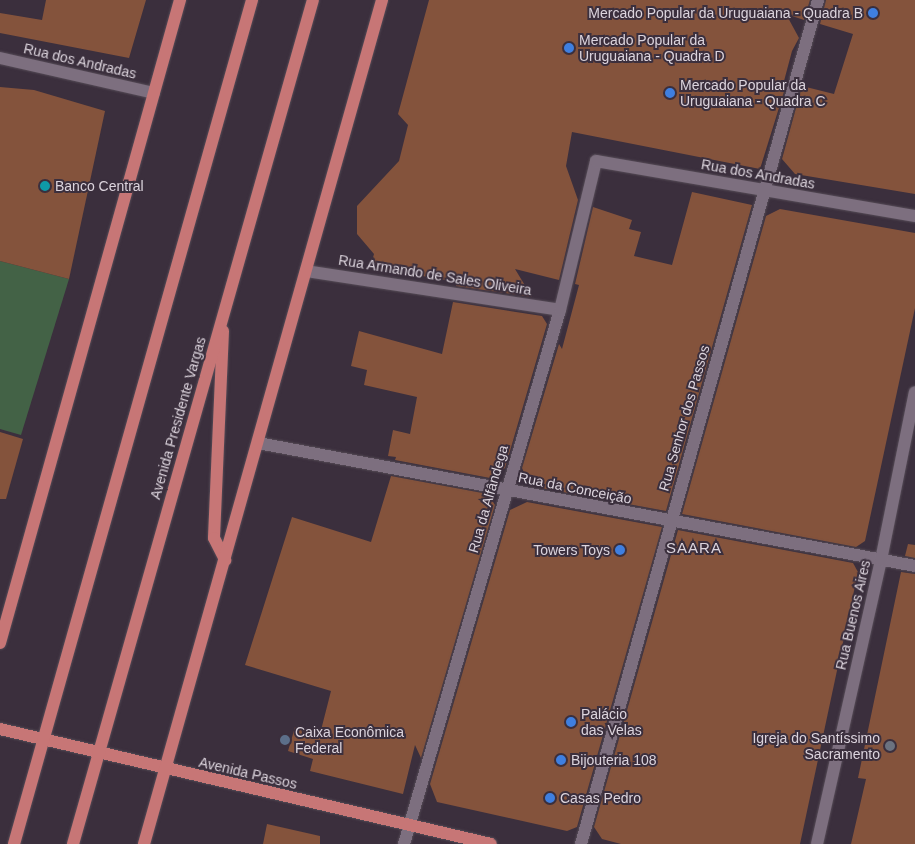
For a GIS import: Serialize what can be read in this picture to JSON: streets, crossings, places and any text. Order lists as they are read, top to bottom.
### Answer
{
  "streets": {
    "main road": ["Avenida Presidente Vargas", "Avenida Passos"],
    "street": [
      "Rua dos Andradas",
      "Rua Armando de Sales Oliveira",
      "Rua Senhor dos Passos",
      "Rua da Conceição",
      "Rua da Alfândega",
      "Rua Buenos Aires"
    ]
  },
  "crossings": [
    ["Rua dos Andradas", "Rua Senhor dos Passos"],
    ["Rua dos Andradas", "Rua da Alfândega"],
    ["Rua Armando de Sales Oliveira", "Rua da Alfândega"],
    ["Avenida Presidente Vargas", "Avenida Passos"],
    ["Rua Senhor dos Passos", "Rua da Conceição"],
    ["Rua da Conceição", "Rua da Alfândega"],
    ["Rua da Conceição", "Rua Buenos Aires"],
    ["Rua da Alfândega", "Avenida Passos"]
  ],
  "districts": ["SAARA"],
  "places": [
    "Mercado Popular da Uruguaiana - Quadra B",
    "Mercado Popular da Uruguaiana - Quadra D",
    "Mercado Popular da Uruguaiana - Quadra C",
    "Banco Central",
    "Towers Toys",
    "Palácio das Velas",
    "Caixa Econômica Federal",
    "Igreja do Santíssimo Sacramento",
    "Bijouteria 108",
    "Casas Pedro"
  ]
}
